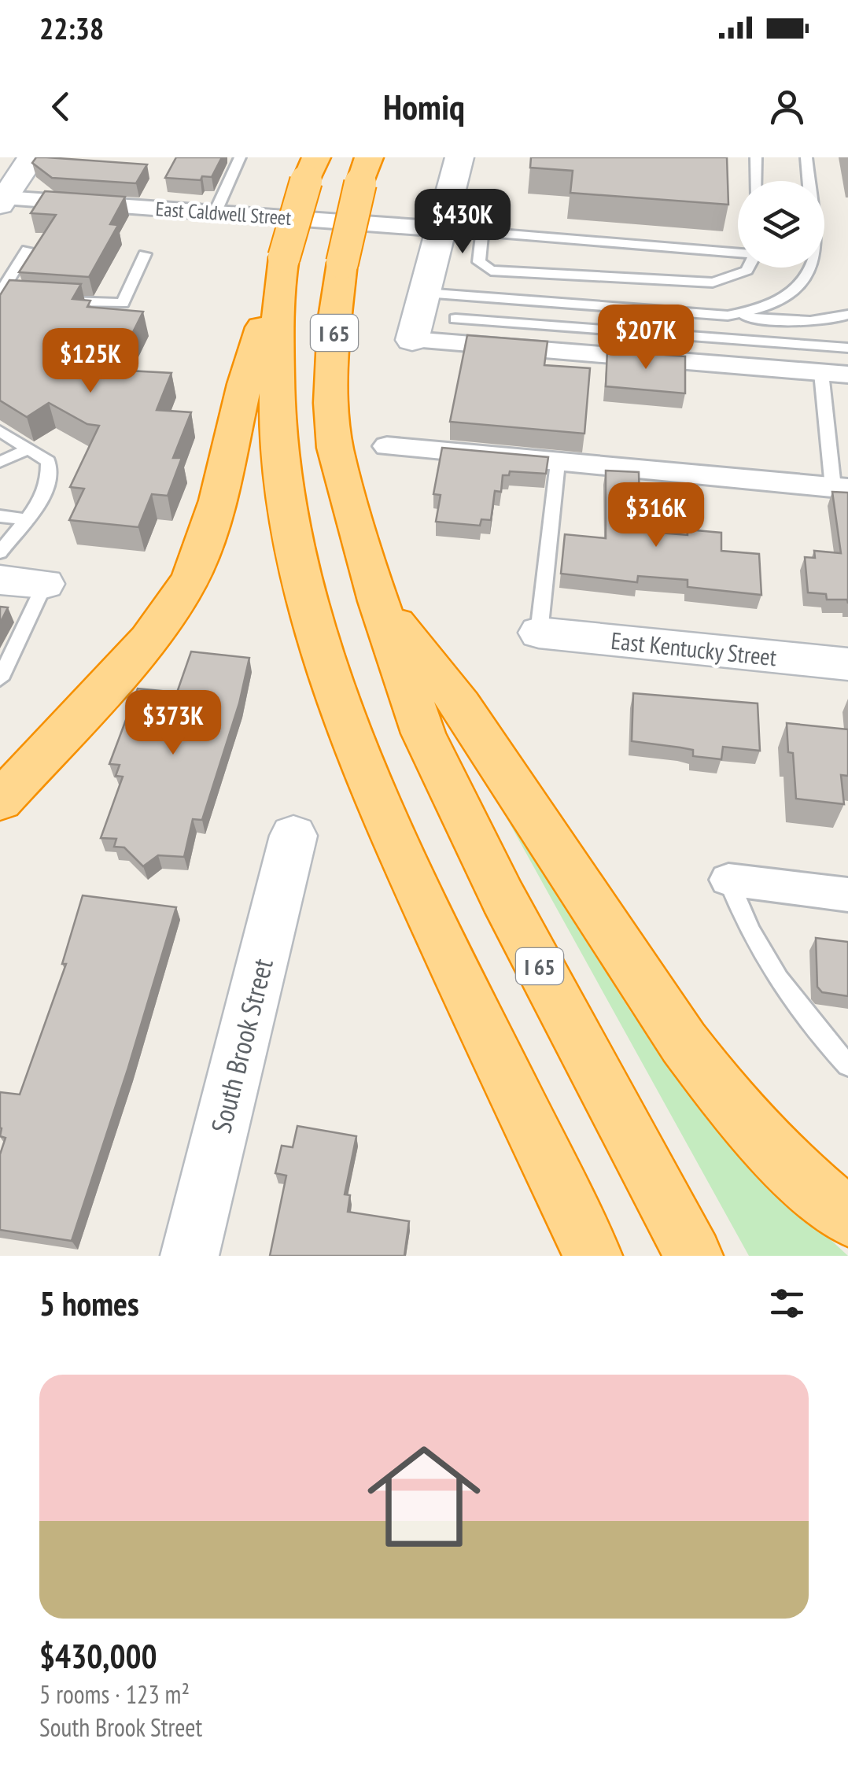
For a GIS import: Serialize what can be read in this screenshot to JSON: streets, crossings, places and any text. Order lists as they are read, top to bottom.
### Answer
{
  "streets": {
    "highway": ["I 65"],
    "street": ["East Caldwell Street", "East Kentucky Street", "South Brook Street"]
  },
  "page": {
    "status": "22:38",
    "header": "Homiq",
    "price": [
      "$430K",
      "$207K",
      "$125K",
      "$316K",
      "$373K"
    ],
    "heading": "5 homes",
    "list": [
      {
        "name": "$430,000",
        "note": "5 rooms · 123 m² · South Brook Street"
      }
    ]
  }
}
